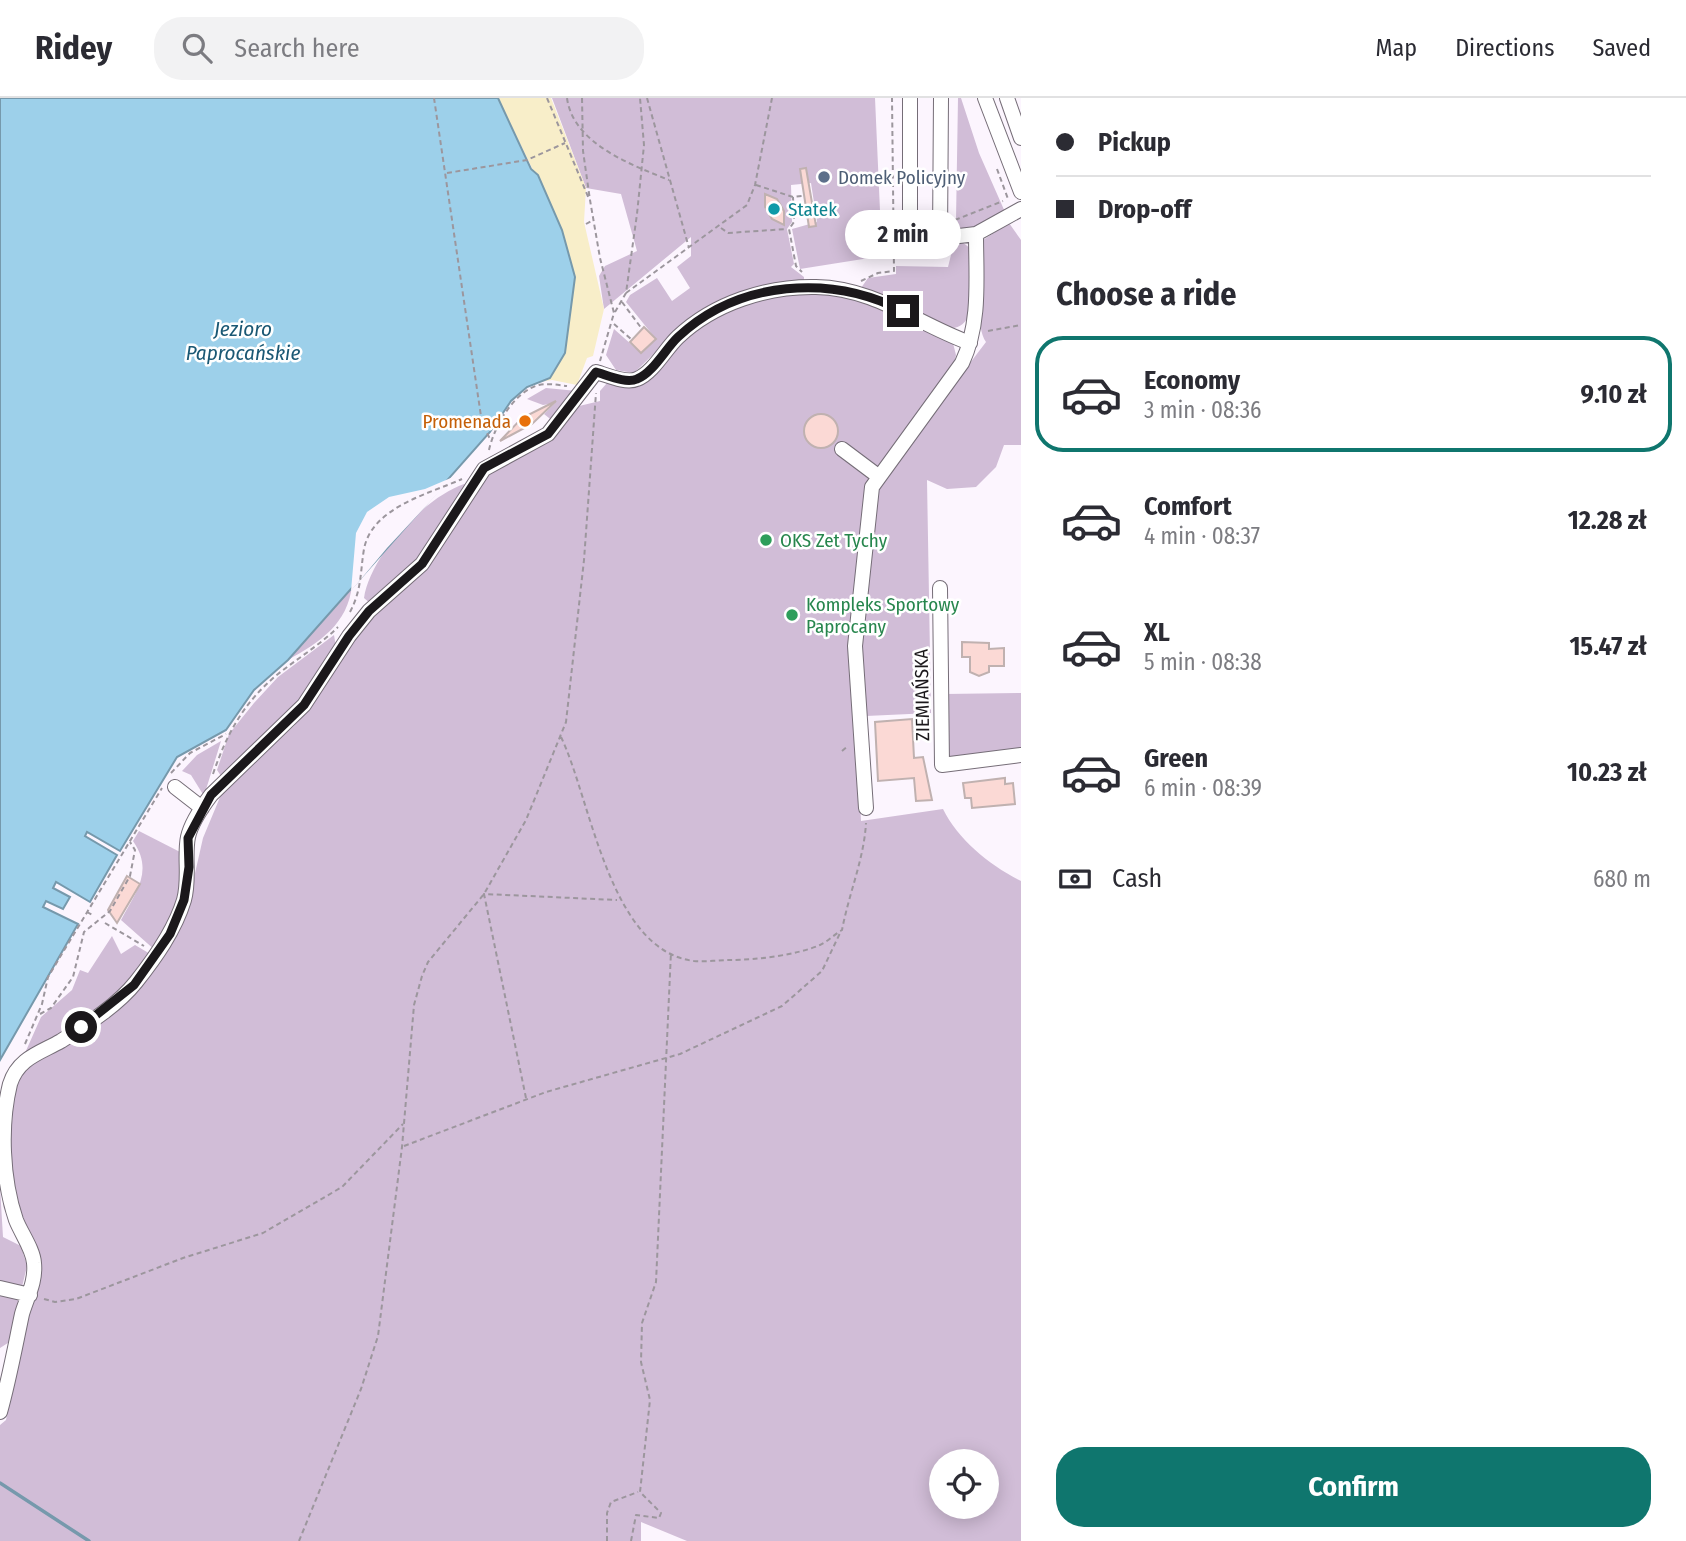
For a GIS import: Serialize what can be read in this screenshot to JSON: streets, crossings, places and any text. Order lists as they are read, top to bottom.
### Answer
{
  "streets": {
    "street": ["ZIEMIAŃSKA"]
  },
  "water": ["Jezioro Paprocańskie"],
  "places": [
    "Domek Policyjny",
    "Statek",
    "Promenada",
    "OKS Zet Tychy",
    "Kompleks Sportowy Paprocany"
  ],
  "page": {
    "header": "Ridey",
    "search": "Search here",
    "nav": ["Map", "Directions", "Saved"],
    "banner": ["Pickup", "Drop-off"],
    "bubble": "2 min",
    "heading": "Choose a ride",
    "list": [
      {
        "name": "Economy",
        "note": "3 min · 08:36",
        "value": "9.10 zł"
      },
      {
        "name": "Comfort",
        "note": "4 min · 08:37",
        "value": "12.28 zł"
      },
      {
        "name": "XL",
        "note": "5 min · 08:38",
        "value": "15.47 zł"
      },
      {
        "name": "Green",
        "note": "6 min · 08:39",
        "value": "10.23 zł"
      }
    ],
    "pay": ["Cash", "680 m"],
    "buttons": "Confirm"
  }
}
